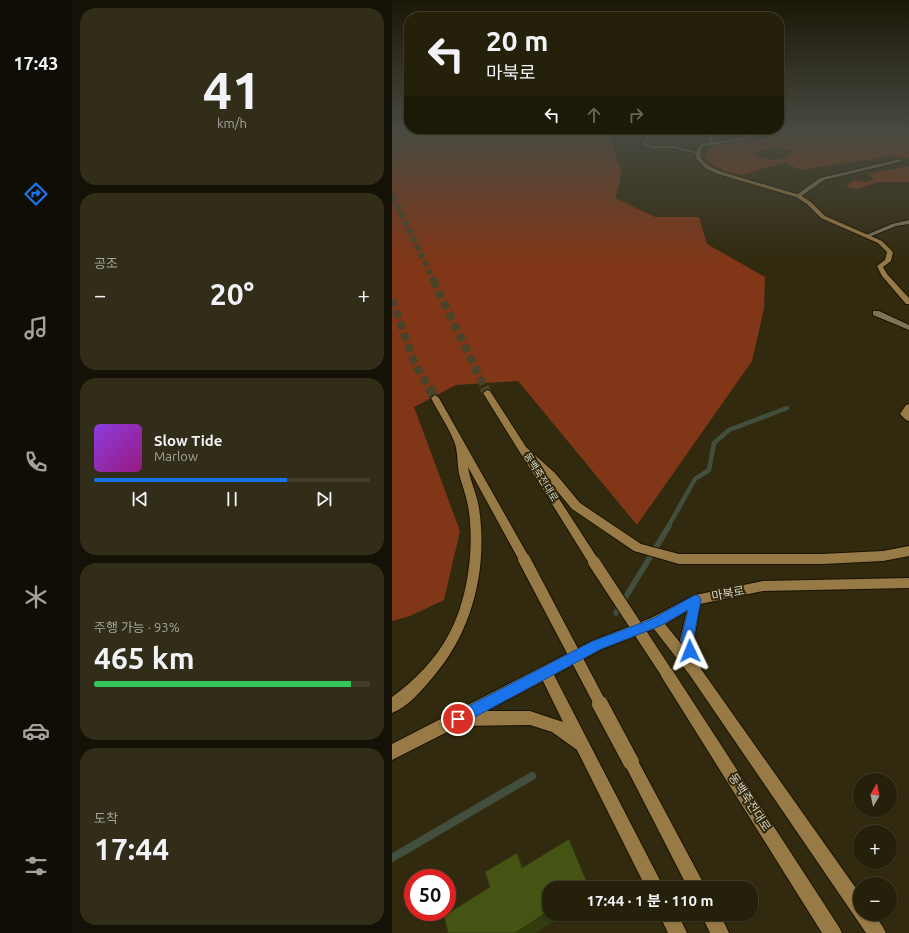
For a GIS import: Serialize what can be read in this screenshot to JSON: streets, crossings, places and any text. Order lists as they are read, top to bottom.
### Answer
{
  "streets": {
    "main road": ["동백죽전대로", "마북로"]
  },
  "north": "top",
  "page": {
    "tabs": "17:43",
    "tile": [
      ["41", "km/h"],
      "공조",
      ["주행 가능 · 93%", "465 km"],
      ["도착", "17:44"]
    ],
    "turn": ["20 m", "마북로"],
    "heat": ["−", "20°", "+"],
    "song": ["Slow Tide", "Marlow"],
    "map_buttons": ["+", "−"],
    "limit": "50",
    "trip": "17:44 · 1 분 · 110 m"
  }
}
